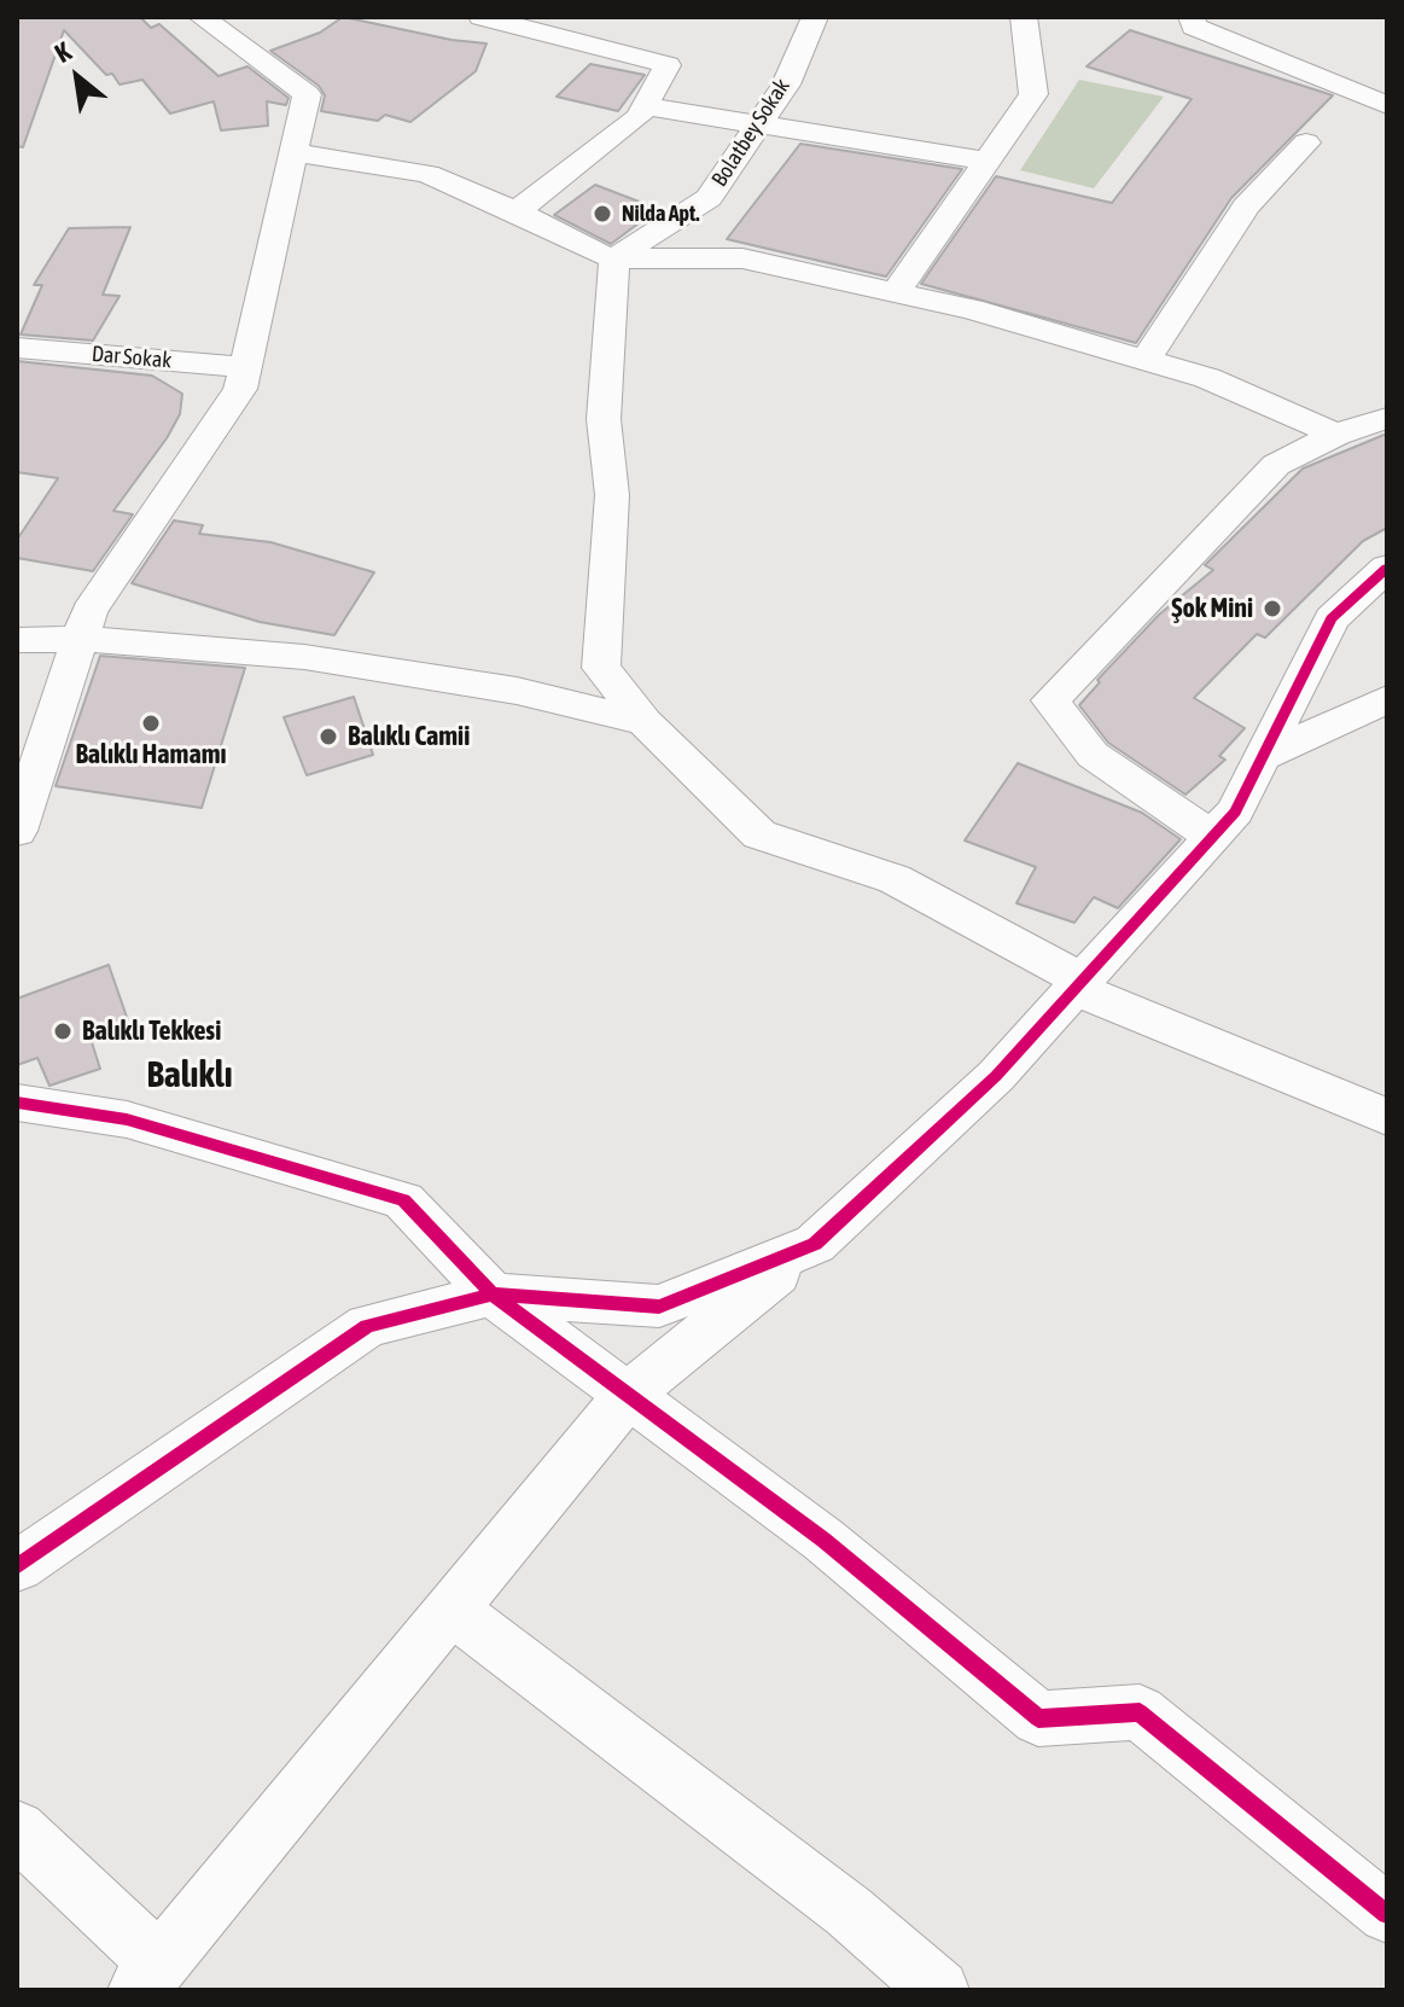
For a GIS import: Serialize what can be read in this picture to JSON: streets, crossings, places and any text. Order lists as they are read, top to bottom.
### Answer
{
  "streets": {
    "street": ["Bolatbey Sokak", "Dar Sokak"]
  },
  "districts": ["Balıklı"],
  "places": [
    "Nilda Apt.",
    "Şok Mini",
    "Balıklı Hamamı",
    "Balıklı Camii",
    "Balıklı Tekkesi"
  ],
  "north": "top left"
}
